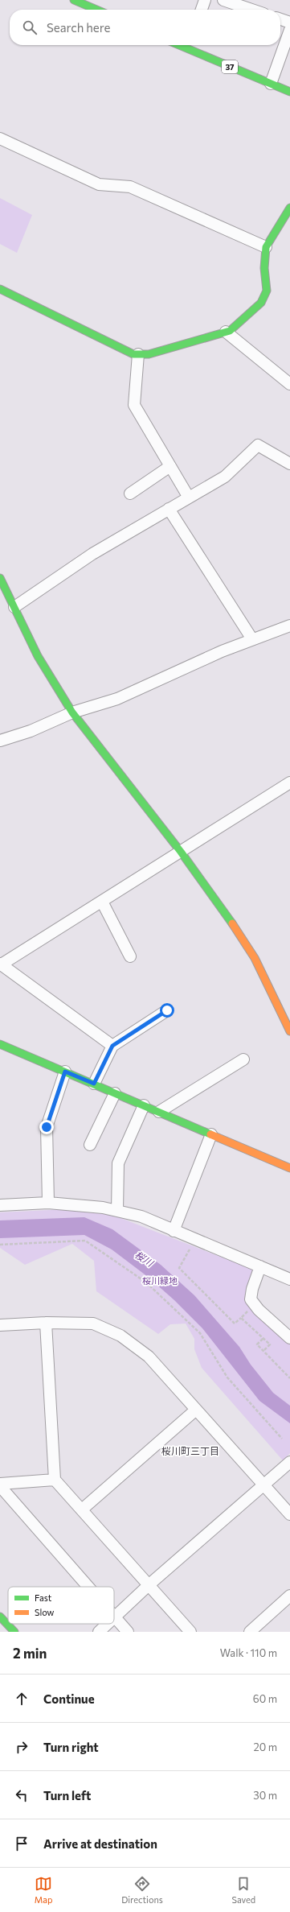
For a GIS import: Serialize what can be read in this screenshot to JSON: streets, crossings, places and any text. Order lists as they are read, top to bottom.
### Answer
{
  "streets": {
    "street": ["37"]
  },
  "districts": ["桜川町三丁目"],
  "water": ["桜川"],
  "parks": ["桜川緑地"],
  "legend": ["Fast", "Slow"],
  "page": {
    "search": "Search here",
    "heading": ["2 min", "Walk · 110 m"],
    "list": [
      ["Continue", "60 m"],
      ["Turn right", "20 m"],
      ["Turn left", "30 m"],
      "Arrive at destination"
    ],
    "nav": ["Map", "Directions", "Saved"]
  }
}
